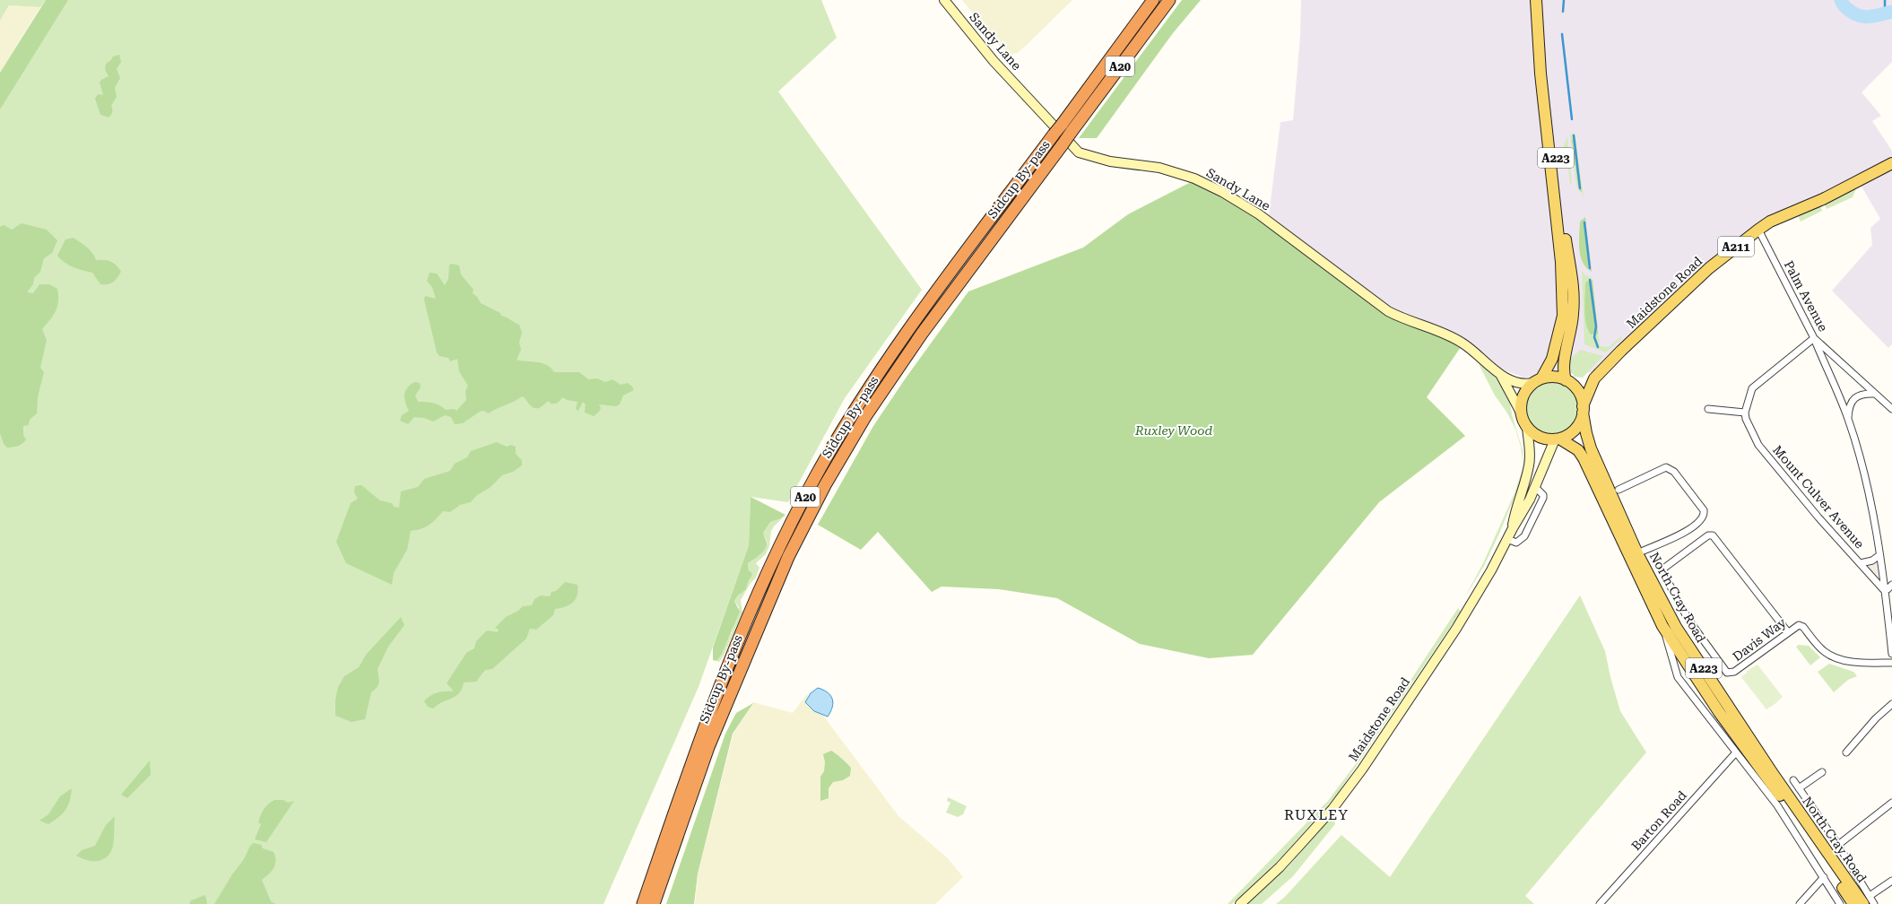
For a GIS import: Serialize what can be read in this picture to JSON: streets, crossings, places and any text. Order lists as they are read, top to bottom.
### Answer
{
  "streets": {
    "highway": ["A20", "Sidcup By-pass"],
    "main road": [
      "A223",
      "A211",
      "Maidstone Road",
      "North Cray Road"
    ],
    "street": [
      "Sandy Lane",
      "Palm Avenue",
      "Mount Culver Avenue",
      "Davis Way",
      "Barton Road"
    ]
  },
  "crossings": [
    ["Sandy Lane", "A223"],
    ["Sandy Lane", "Maidstone Road"],
    ["Sandy Lane", "North Cray Road"],
    ["A223", "Maidstone Road"],
    ["A223", "North Cray Road"],
    ["Maidstone Road", "Palm Avenue"],
    ["Maidstone Road", "North Cray Road"],
    ["North Cray Road", "Barton Road"]
  ],
  "districts": ["RUXLEY"],
  "parks": ["Ruxley Wood"]
}
